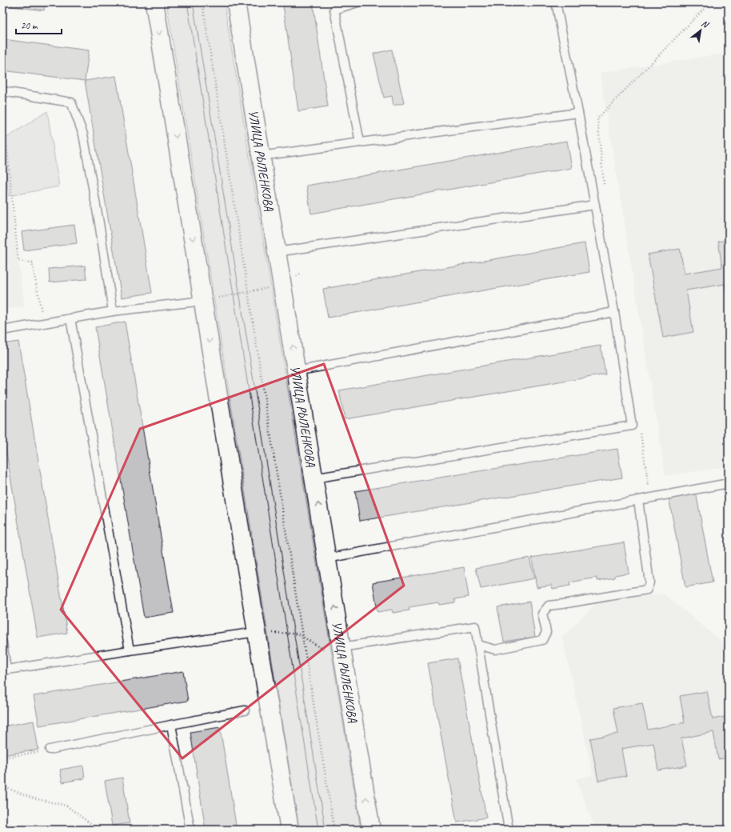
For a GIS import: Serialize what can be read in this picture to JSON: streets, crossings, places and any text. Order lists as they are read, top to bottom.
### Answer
{
  "streets": {
    "main road": ["УЛИЦА РЫЛЕНКОВА"]
  },
  "scale_bar": "20 m",
  "north": "top right"
}
